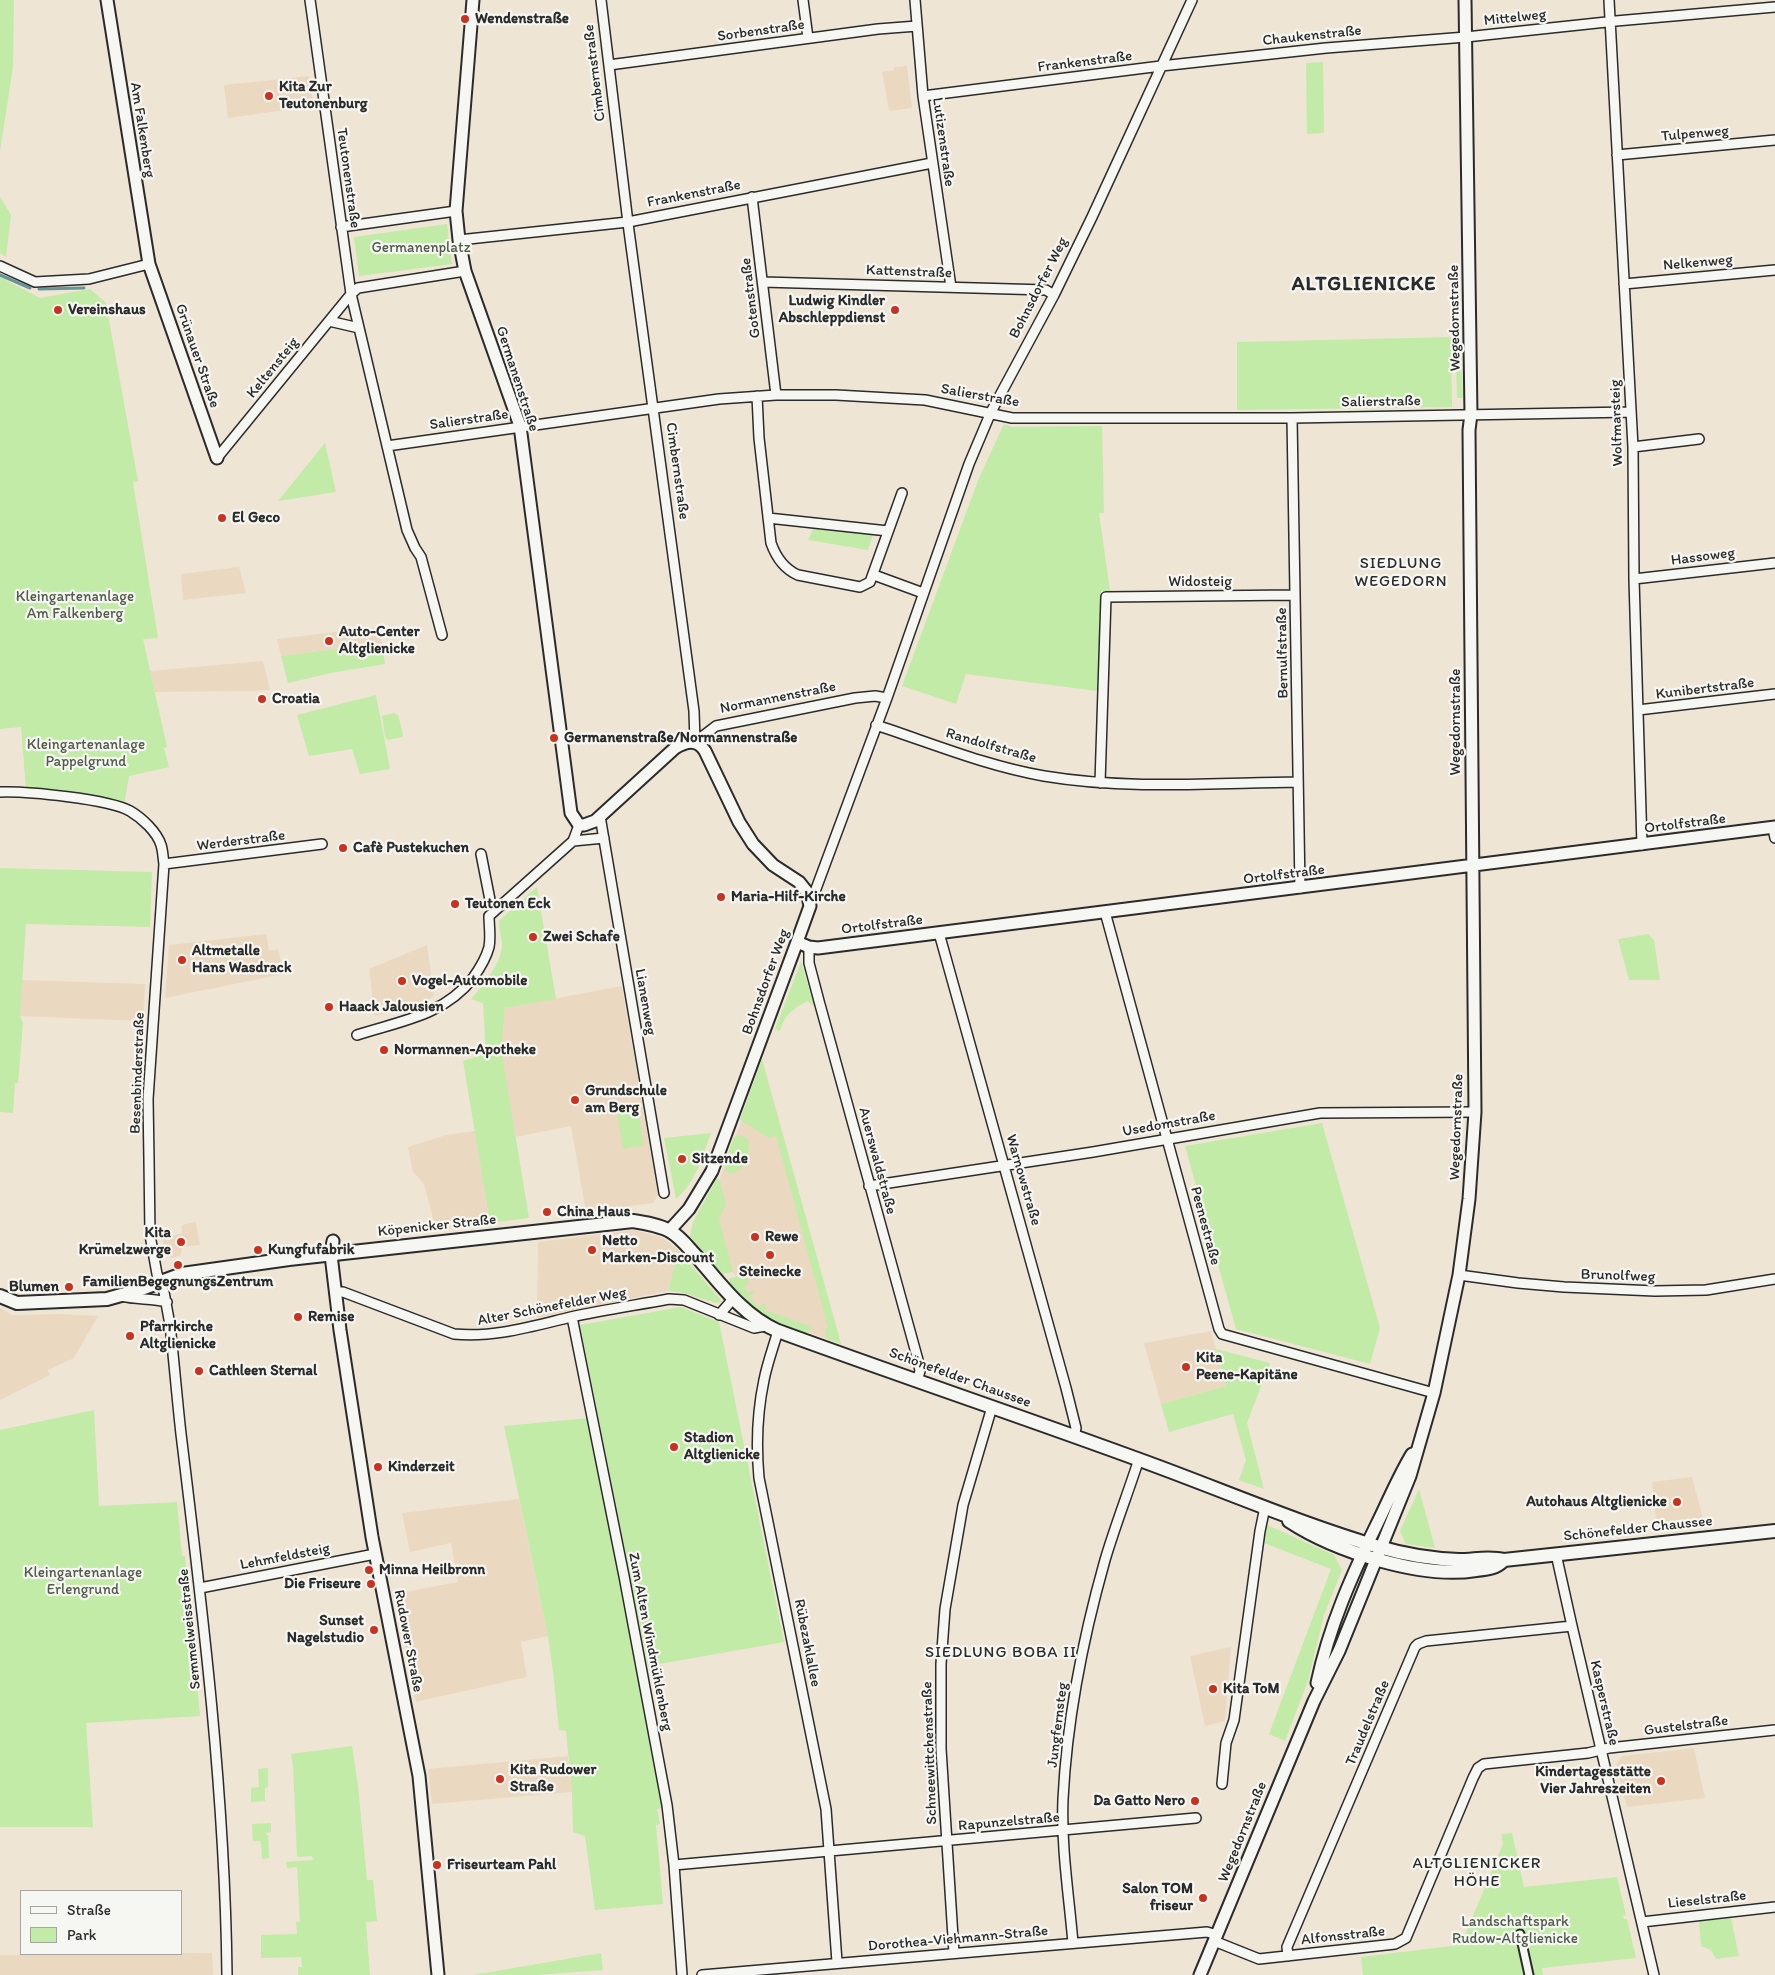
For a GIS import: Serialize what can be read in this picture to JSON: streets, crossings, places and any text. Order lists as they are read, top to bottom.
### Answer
{
  "streets": {
    "main road": ["Köpenicker Straße", "Schönefelder Chaussee"],
    "street": [
      "Mittelweg",
      "Sorbenstraße",
      "Chaukenstraße",
      "Frankenstraße",
      "Cimbernstraße",
      "Am Falkenberg",
      "Tulpenweg",
      "Lutizenstraße",
      "Teutonenstraße",
      "Nelkenweg",
      "Kattenstraße",
      "Bohnsdorfer Weg",
      "Gotenstraße",
      "Wegedornstraße",
      "Grünauer Straße",
      "Keltensteig",
      "Germanenstraße",
      "Salierstraße",
      "Wolfmarsteig",
      "Hassoweg",
      "Widosteig",
      "Bernulfstraße",
      "Kunibertstraße",
      "Normannenstraße",
      "Randolfstraße",
      "Ortolfstraße",
      "Werderstraße",
      "Lianenweg",
      "Besenbinderstraße",
      "Usedomstraße",
      "Auerswaldstraße",
      "Warnowstraße",
      "Peenestraße",
      "Brunolfweg",
      "Alter Schönefelder Weg",
      "Lehmfeldsteig",
      "Semmelweisstraße",
      "Rudower Straße",
      "Zum Alten Windmühlenberg",
      "Rübezahlallee",
      "Kasperstraße",
      "Traudelstraße",
      "Jungfernsteg",
      "Gustelstraße",
      "Schneewittchenstraße",
      "Rapunzelstraße",
      "Lieselstraße",
      "Alfonsstraße",
      "Dorothea-Viehmann-Straße"
    ]
  },
  "crossings": [
    ["Mittelweg", "Chaukenstraße"],
    ["Mittelweg", "Wegedornstraße"],
    ["Mittelweg", "Wolfmarsteig"],
    ["Sorbenstraße", "Cimbernstraße"],
    ["Sorbenstraße", "Lutizenstraße"],
    ["Chaukenstraße", "Frankenstraße"],
    ["Chaukenstraße", "Bohnsdorfer Weg"],
    ["Chaukenstraße", "Wegedornstraße"],
    ["Frankenstraße", "Cimbernstraße"],
    ["Frankenstraße", "Lutizenstraße"],
    ["Frankenstraße", "Bohnsdorfer Weg"],
    ["Frankenstraße", "Gotenstraße"],
    ["Frankenstraße", "Germanenstraße"],
    ["Cimbernstraße", "Salierstraße"],
    ["Cimbernstraße", "Normannenstraße"],
    ["Am Falkenberg", "Grünauer Straße"],
    ["Tulpenweg", "Wolfmarsteig"],
    ["Lutizenstraße", "Kattenstraße"],
    ["Teutonenstraße", "Keltensteig"],
    ["Teutonenstraße", "Salierstraße"],
    ["Nelkenweg", "Wolfmarsteig"],
    ["Kattenstraße", "Bohnsdorfer Weg"],
    ["Kattenstraße", "Gotenstraße"],
    ["Bohnsdorfer Weg", "Salierstraße"],
    ["Bohnsdorfer Weg", "Normannenstraße"],
    ["Bohnsdorfer Weg", "Randolfstraße"],
    ["Bohnsdorfer Weg", "Ortolfstraße"],
    ["Bohnsdorfer Weg", "Köpenicker Straße"],
    ["Bohnsdorfer Weg", "Schönefelder Chaussee"],
    ["Gotenstraße", "Salierstraße"],
    ["Wegedornstraße", "Salierstraße"],
    ["Wegedornstraße", "Ortolfstraße"],
    ["Wegedornstraße", "Usedomstraße"],
    ["Wegedornstraße", "Peenestraße"],
    ["Wegedornstraße", "Brunolfweg"],
    ["Wegedornstraße", "Schönefelder Chaussee"],
    ["Wegedornstraße", "Alfonsstraße"],
    ["Wegedornstraße", "Dorothea-Viehmann-Straße"],
    ["Grünauer Straße", "Keltensteig"],
    ["Germanenstraße", "Salierstraße"],
    ["Germanenstraße", "Normannenstraße"],
    ["Salierstraße", "Wolfmarsteig"],
    ["Salierstraße", "Bernulfstraße"],
    ["Wolfmarsteig", "Hassoweg"],
    ["Wolfmarsteig", "Kunibertstraße"],
    ["Wolfmarsteig", "Ortolfstraße"],
    ["Widosteig", "Bernulfstraße"],
    ["Widosteig", "Randolfstraße"],
    ["Bernulfstraße", "Randolfstraße"],
    ["Bernulfstraße", "Ortolfstraße"],
    ["Normannenstraße", "Lianenweg"],
    ["Ortolfstraße", "Auerswaldstraße"],
    ["Ortolfstraße", "Warnowstraße"],
    ["Ortolfstraße", "Peenestraße"],
    ["Werderstraße", "Besenbinderstraße"],
    ["Besenbinderstraße", "Köpenicker Straße"],
    ["Besenbinderstraße", "Semmelweisstraße"],
    ["Usedomstraße", "Auerswaldstraße"],
    ["Usedomstraße", "Warnowstraße"],
    ["Usedomstraße", "Peenestraße"],
    ["Auerswaldstraße", "Schönefelder Chaussee"],
    ["Warnowstraße", "Schönefelder Chaussee"],
    ["Köpenicker Straße", "Schönefelder Chaussee"],
    ["Köpenicker Straße", "Semmelweisstraße"],
    ["Köpenicker Straße", "Rudower Straße"],
    ["Alter Schönefelder Weg", "Schönefelder Chaussee"],
    ["Alter Schönefelder Weg", "Rudower Straße"],
    ["Alter Schönefelder Weg", "Zum Alten Windmühlenberg"],
    ["Schönefelder Chaussee", "Rübezahlallee"],
    ["Schönefelder Chaussee", "Kasperstraße"],
    ["Schönefelder Chaussee", "Jungfernsteg"],
    ["Schönefelder Chaussee", "Schneewittchenstraße"],
    ["Lehmfeldsteig", "Semmelweisstraße"],
    ["Lehmfeldsteig", "Rudower Straße"],
    ["Zum Alten Windmühlenberg", "Rapunzelstraße"],
    ["Rübezahlallee", "Rapunzelstraße"],
    ["Rübezahlallee", "Dorothea-Viehmann-Straße"],
    ["Kasperstraße", "Traudelstraße"],
    ["Kasperstraße", "Gustelstraße"],
    ["Kasperstraße", "Lieselstraße"],
    ["Kasperstraße", "Alfonsstraße"],
    ["Traudelstraße", "Alfonsstraße"],
    ["Jungfernsteg", "Rapunzelstraße"],
    ["Jungfernsteg", "Dorothea-Viehmann-Straße"],
    ["Gustelstraße", "Alfonsstraße"],
    ["Schneewittchenstraße", "Rapunzelstraße"],
    ["Schneewittchenstraße", "Dorothea-Viehmann-Straße"],
    ["Alfonsstraße", "Dorothea-Viehmann-Straße"]
  ],
  "districts": [
    "ALTGLIENICKE",
    "SIEDLUNG WEGEDORN",
    "SIEDLUNG BOBA II",
    "ALTGLIENICKER HÖHE"
  ],
  "parks": [
    "Germanenplatz",
    "Kleingartenanlage Am Falkenberg",
    "Kleingartenanlage Pappelgrund",
    "Kleingartenanlage Erlengrund",
    "Landschaftspark Rudow-Altglienicke"
  ],
  "places": [
    "Wendenstraße",
    "Kita Zur Teutonenburg",
    "Vereinshaus",
    "Ludwig Kindler Abschleppdienst",
    "El Geco",
    "Auto-Center Altglienicke",
    "Croatia",
    "Germanenstraße/Normannenstraße",
    "Cafè Pustekuchen",
    "Maria-Hilf-Kirche",
    "Teutonen Eck",
    "Zwei Schafe",
    "Altmetalle Hans Wasdrack",
    "Vogel-Automobile",
    "Haack Jalousien",
    "Normannen-Apotheke",
    "Grundschule am Berg",
    "Sitzende",
    "China Haus",
    "Rewe",
    "Kita Krümelzwerge",
    "Kungfufabrik",
    "Netto Marken-Discount",
    "Steinecke",
    "FamilienBegegnungsZentrum",
    "Blumen",
    "Remise",
    "Pfarrkirche Altglienicke",
    "Kita Peene-Kapitäne",
    "Cathleen Sternal",
    "Stadion Altglienicke",
    "Kinderzeit",
    "Autohaus Altglienicke",
    "Minna Heilbronn",
    "Die Friseure",
    "Sunset Nagelstudio",
    "Kita ToM",
    "Kita Rudower Straße",
    "Kindertagesstätte Vier Jahreszeiten",
    "Da Gatto Nero",
    "Friseurteam Pahl",
    "Salon TOM friseur"
  ],
  "legend": ["Straße", "Park"]
}
